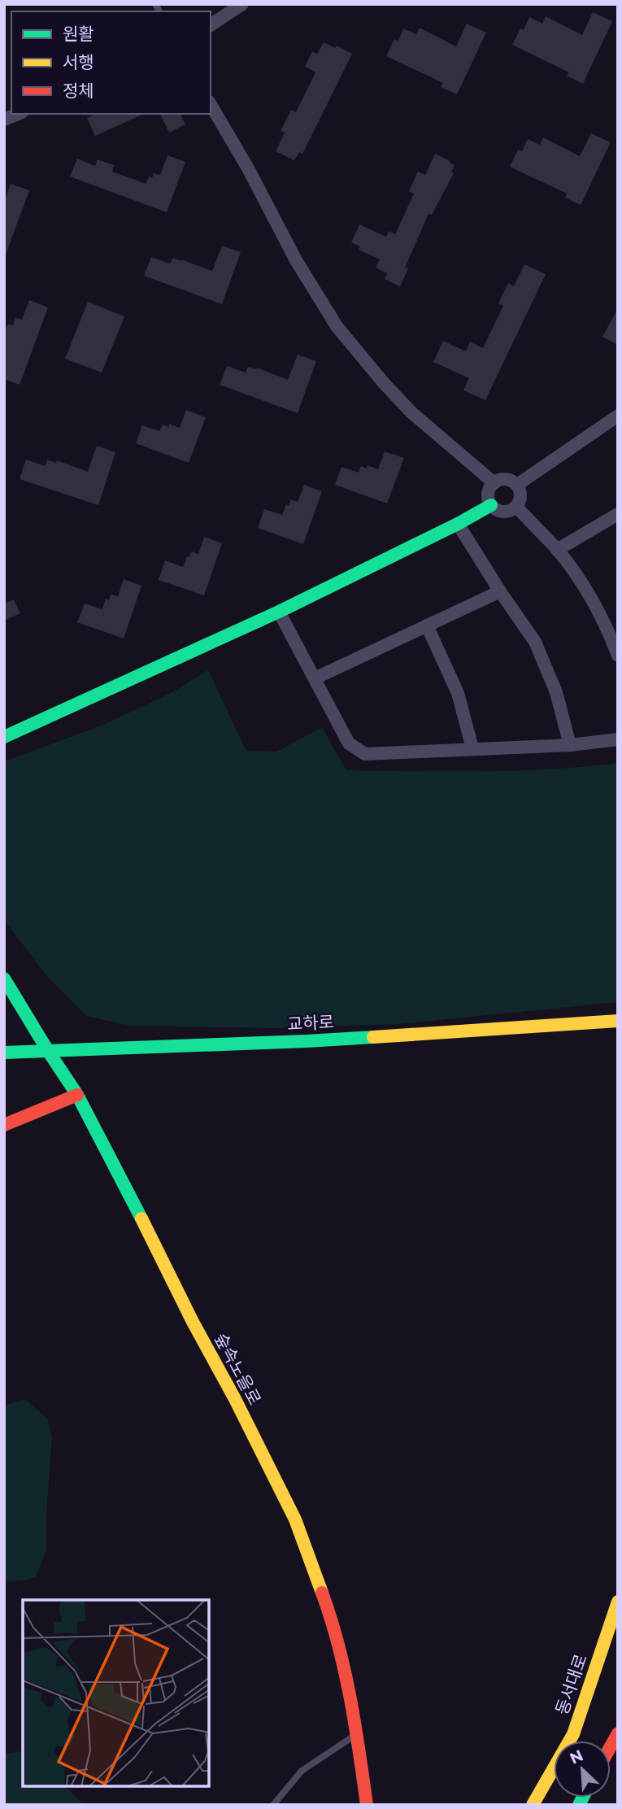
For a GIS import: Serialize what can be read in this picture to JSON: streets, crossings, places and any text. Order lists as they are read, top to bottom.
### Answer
{
  "streets": {
    "main road": ["교하로", "숲속노을로", "동서대로"]
  },
  "crossings": [
    ["교하로", "숲속노을로"]
  ],
  "legend": ["원활", "서행", "정체"],
  "north": "top left"
}
